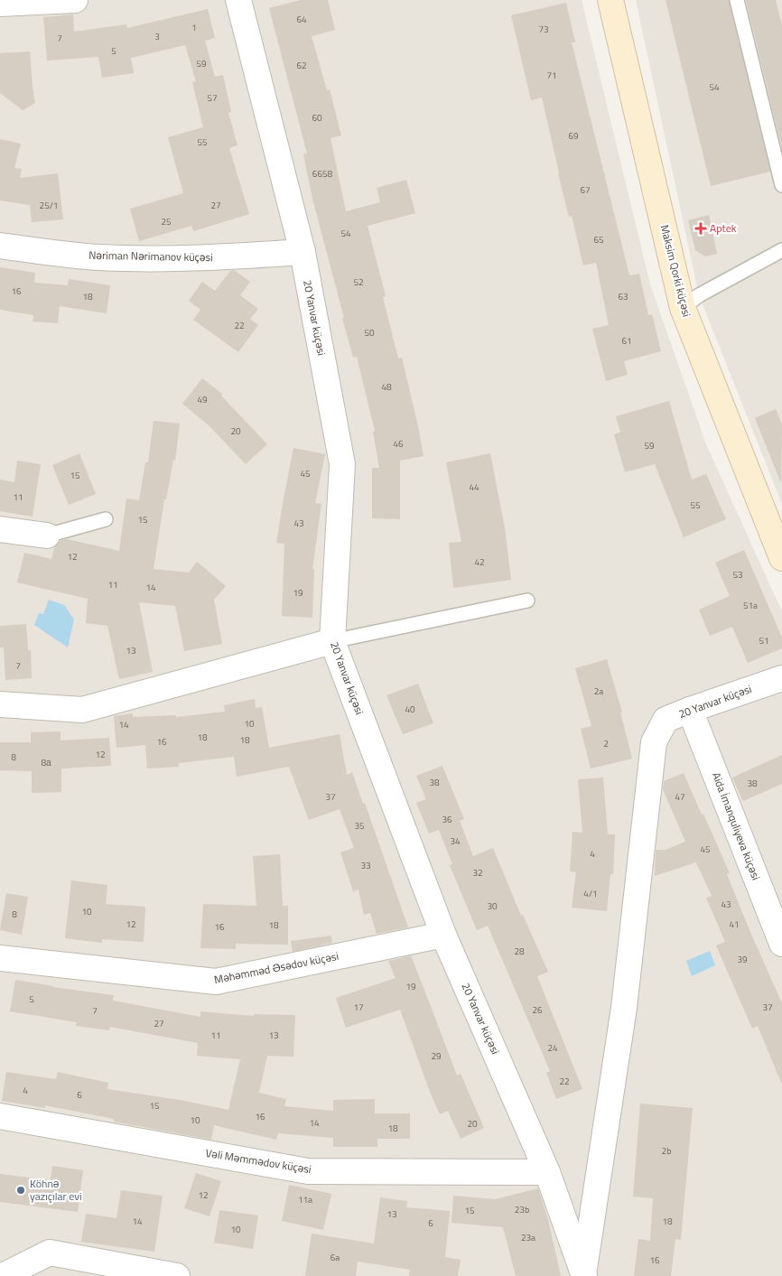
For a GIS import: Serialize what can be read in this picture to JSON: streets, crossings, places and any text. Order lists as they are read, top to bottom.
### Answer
{
  "streets": {
    "main road": ["Maksim Qorki küçəsi"],
    "street": [
      "Nəriman Nərimanov küçəsi",
      "20 Yanvar küçəsi",
      "Aida İmanquliyeva küçəsi",
      "Məhəmməd Əsədov küçəsi",
      "Vəli Məmmədov küçəsi"
    ]
  },
  "crossings": [
    ["Nəriman Nərimanov küçəsi", "20 Yanvar küçəsi"],
    ["20 Yanvar küçəsi", "Aida İmanquliyeva küçəsi"],
    ["20 Yanvar küçəsi", "Məhəmməd Əsədov küçəsi"],
    ["20 Yanvar küçəsi", "Vəli Məmmədov küçəsi"]
  ],
  "places": {
    "health": ["Aptek"],
    "other": ["Köhnə yazıçılar evi"]
  },
  "house_numbers": [
    "64",
    "1",
    "73",
    "3",
    "7",
    "5",
    "59",
    "62",
    "71",
    "54",
    "57",
    "60",
    "69",
    "55",
    "6658",
    "67",
    "25/1",
    "27",
    "25",
    "54",
    "65",
    "52",
    "16",
    "18",
    "63",
    "22",
    "50",
    "61",
    "48",
    "49",
    "20",
    "46",
    "59",
    "45",
    "15",
    "44",
    "11",
    "55",
    "15",
    "43",
    "12",
    "42",
    "53",
    "11",
    "14",
    "19",
    "51a",
    "51",
    "13",
    "7",
    "2a",
    "40",
    "10",
    "14",
    "18",
    "18",
    "16",
    "2",
    "12",
    "8",
    "8а",
    "38",
    "38",
    "37",
    "47",
    "36",
    "35",
    "34",
    "45",
    "4",
    "33",
    "32",
    "4/1",
    "43",
    "30",
    "10",
    "8",
    "12",
    "41",
    "18",
    "16",
    "28",
    "39",
    "19",
    "5",
    "17",
    "37",
    "26",
    "7",
    "27",
    "11",
    "13",
    "24",
    "29",
    "22",
    "4",
    "6",
    "15",
    "16",
    "10",
    "14",
    "20",
    "18",
    "2b",
    "12",
    "11a",
    "23b",
    "15",
    "13",
    "14",
    "18",
    "6",
    "10",
    "23a",
    "6a",
    "16"
  ]
}
